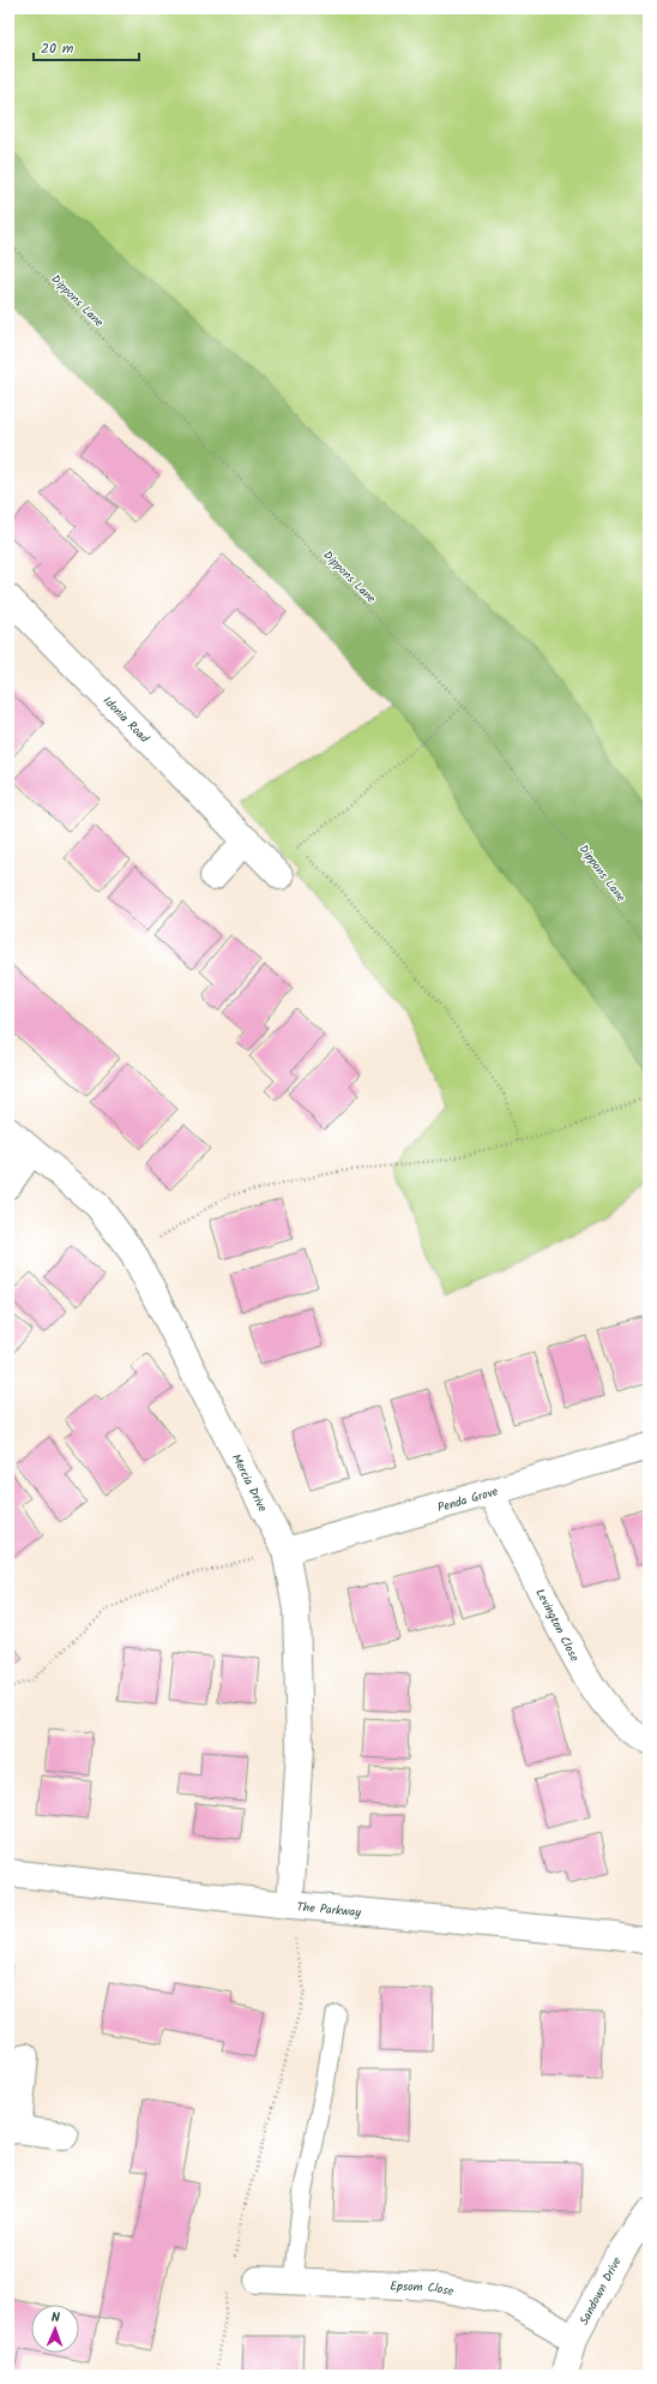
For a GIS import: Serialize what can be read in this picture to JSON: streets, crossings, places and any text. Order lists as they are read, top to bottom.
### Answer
{
  "streets": {
    "street": [
      "Idonia Road",
      "Mercia Drive",
      "Penda Grove",
      "Levington Close",
      "The Parkway",
      "Epsom Close",
      "Sandown Drive"
    ],
    "path": ["Dippons Lane"]
  },
  "crossings": [
    ["Mercia Drive", "Penda Grove"],
    ["Mercia Drive", "The Parkway"],
    ["Penda Grove", "Levington Close"],
    ["Epsom Close", "Sandown Drive"]
  ],
  "scale_bar": "20 m",
  "north": "top"
}
